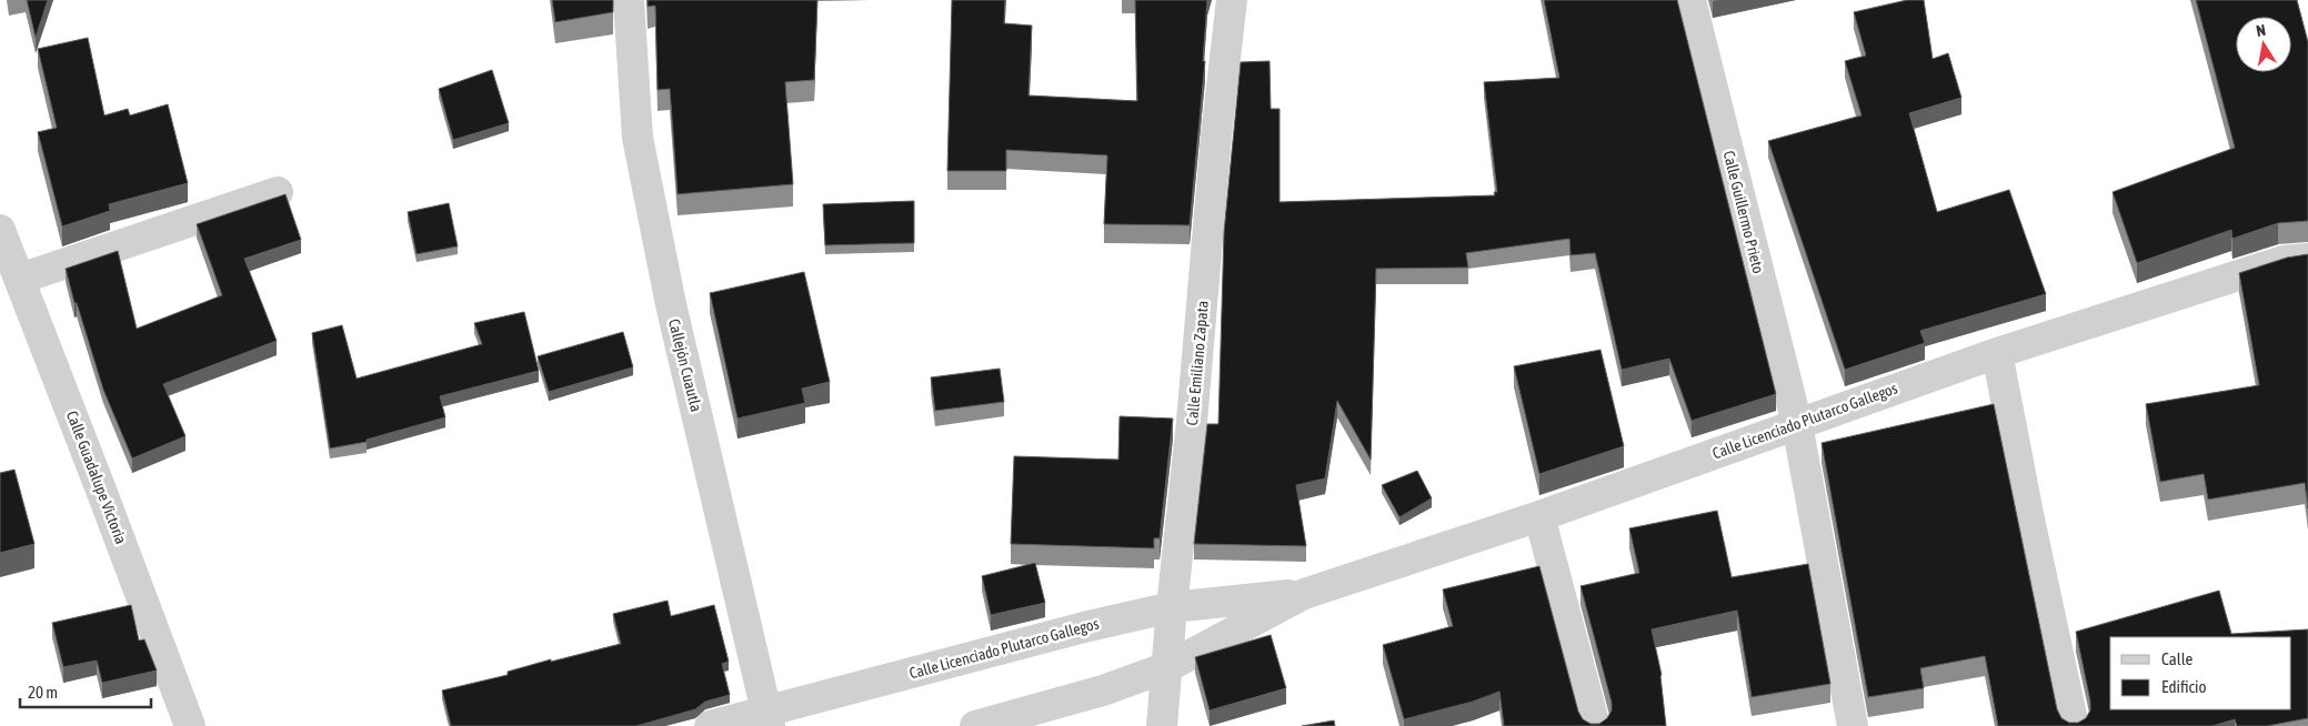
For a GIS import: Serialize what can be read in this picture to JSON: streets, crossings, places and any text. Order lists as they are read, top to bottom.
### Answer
{
  "streets": {
    "street": [
      "Calle Guillermo Prieto",
      "Calle Emiliano Zapata",
      "Callejón Cuautla",
      "Calle Licenciado Plutarco Gallegos",
      "Calle Guadalupe Victoria"
    ]
  },
  "crossings": [
    ["Calle Guillermo Prieto", "Calle Licenciado Plutarco Gallegos"],
    ["Calle Emiliano Zapata", "Calle Licenciado Plutarco Gallegos"],
    ["Callejón Cuautla", "Calle Licenciado Plutarco Gallegos"]
  ],
  "legend": ["Calle", "Edificio"],
  "scale_bar": "20 m",
  "north": "top"
}
